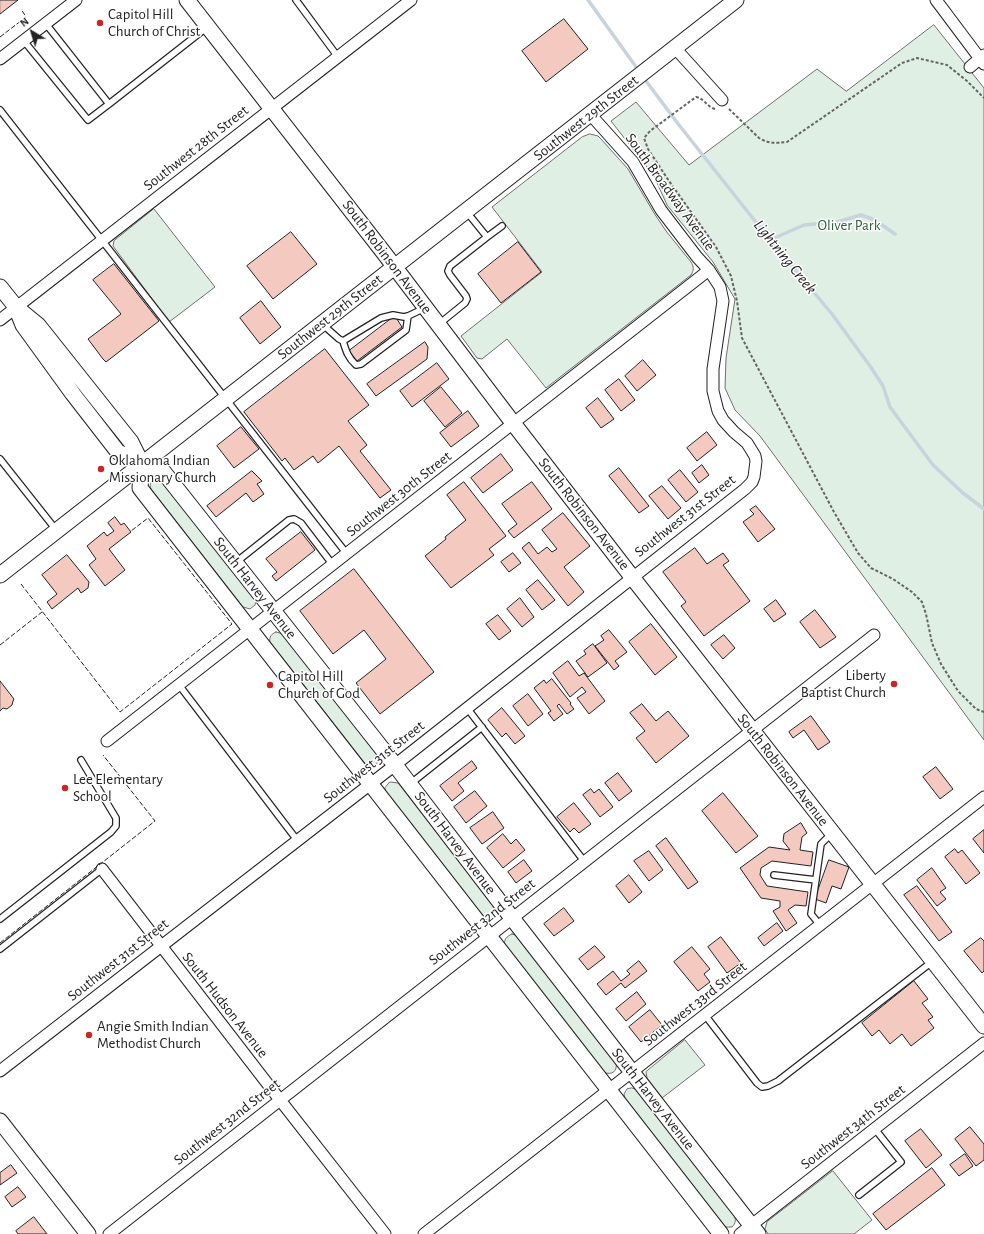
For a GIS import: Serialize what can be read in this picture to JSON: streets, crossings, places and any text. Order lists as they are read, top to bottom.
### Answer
{
  "streets": {
    "street": [
      "Southwest 29th Street",
      "Southwest 28th Street",
      "South Broadway Avenue",
      "South Robinson Avenue",
      "Southwest 30th Street",
      "Southwest 31st Street",
      "South Harvey Avenue",
      "Southwest 32nd Street",
      "Southwest 33rd Street",
      "South Hudson Avenue",
      "Southwest 34th Street"
    ]
  },
  "crossings": [
    ["Southwest 29th Street", "South Broadway Avenue"],
    ["Southwest 29th Street", "South Robinson Avenue"],
    ["Southwest 29th Street", "South Harvey Avenue"],
    ["Southwest 28th Street", "South Robinson Avenue"],
    ["Southwest 28th Street", "South Harvey Avenue"],
    ["South Broadway Avenue", "Southwest 30th Street"],
    ["South Broadway Avenue", "Southwest 31st Street"],
    ["South Robinson Avenue", "Southwest 30th Street"],
    ["South Robinson Avenue", "Southwest 31st Street"],
    ["South Robinson Avenue", "Southwest 32nd Street"],
    ["South Robinson Avenue", "Southwest 33rd Street"],
    ["Southwest 30th Street", "South Harvey Avenue"],
    ["Southwest 31st Street", "South Harvey Avenue"],
    ["Southwest 31st Street", "South Hudson Avenue"],
    ["South Harvey Avenue", "Southwest 32nd Street"],
    ["South Harvey Avenue", "Southwest 33rd Street"],
    ["South Harvey Avenue", "Southwest 34th Street"],
    ["Southwest 32nd Street", "South Hudson Avenue"]
  ],
  "water": ["Lightning Creek"],
  "parks": ["Oliver Park"],
  "places": [
    "Capitol Hill Church of Christ",
    "Oklahoma Indian Missionary Church",
    "Liberty Baptist Church",
    "Capitol Hill Church of God",
    "Lee Elementary School",
    "Angie Smith Indian Methodist Church"
  ],
  "north": "top left"
}
